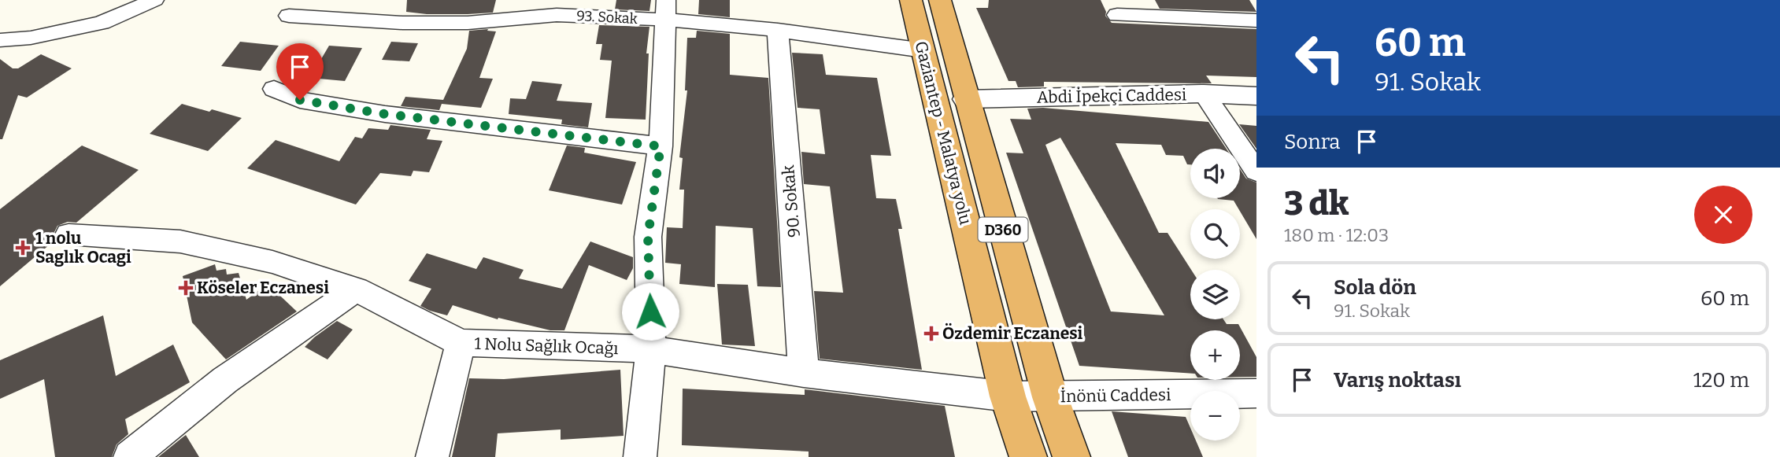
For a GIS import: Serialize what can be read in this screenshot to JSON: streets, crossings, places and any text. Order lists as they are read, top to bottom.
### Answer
{
  "streets": {
    "highway": ["Gaziantep - Malatya yolu", "D360"],
    "street": [
      "93. Sokak",
      "Abdi İpekçi Caddesi",
      "90. Sokak",
      "1 Nolu Sağlık Ocağı",
      "İnönü Caddesi"
    ]
  },
  "crossings": [
    ["93. Sokak", "Gaziantep - Malatya yolu"],
    ["93. Sokak", "90. Sokak"],
    ["Abdi İpekçi Caddesi", "Gaziantep - Malatya yolu"],
    ["Gaziantep - Malatya yolu", "1 Nolu Sağlık Ocağı"],
    ["Gaziantep - Malatya yolu", "İnönü Caddesi"],
    ["90. Sokak", "1 Nolu Sağlık Ocağı"],
    ["1 Nolu Sağlık Ocağı", "İnönü Caddesi"]
  ],
  "places": {
    "health": ["1 nolu Saglık Ocagi", "Köseler Eczanesi", "Özdemir Eczanesi"]
  },
  "page": {
    "turn": ["60 m", "91. Sokak"],
    "then": "Sonra",
    "map_buttons": ["+", "−"],
    "heading": ["3 dk", "180 m · 12:03"],
    "list": [
      {
        "name": "Sola dön",
        "note": "91. Sokak",
        "value": "60 m"
      },
      {
        "name": "Varış noktası",
        "value": "120 m"
      }
    ]
  }
}
